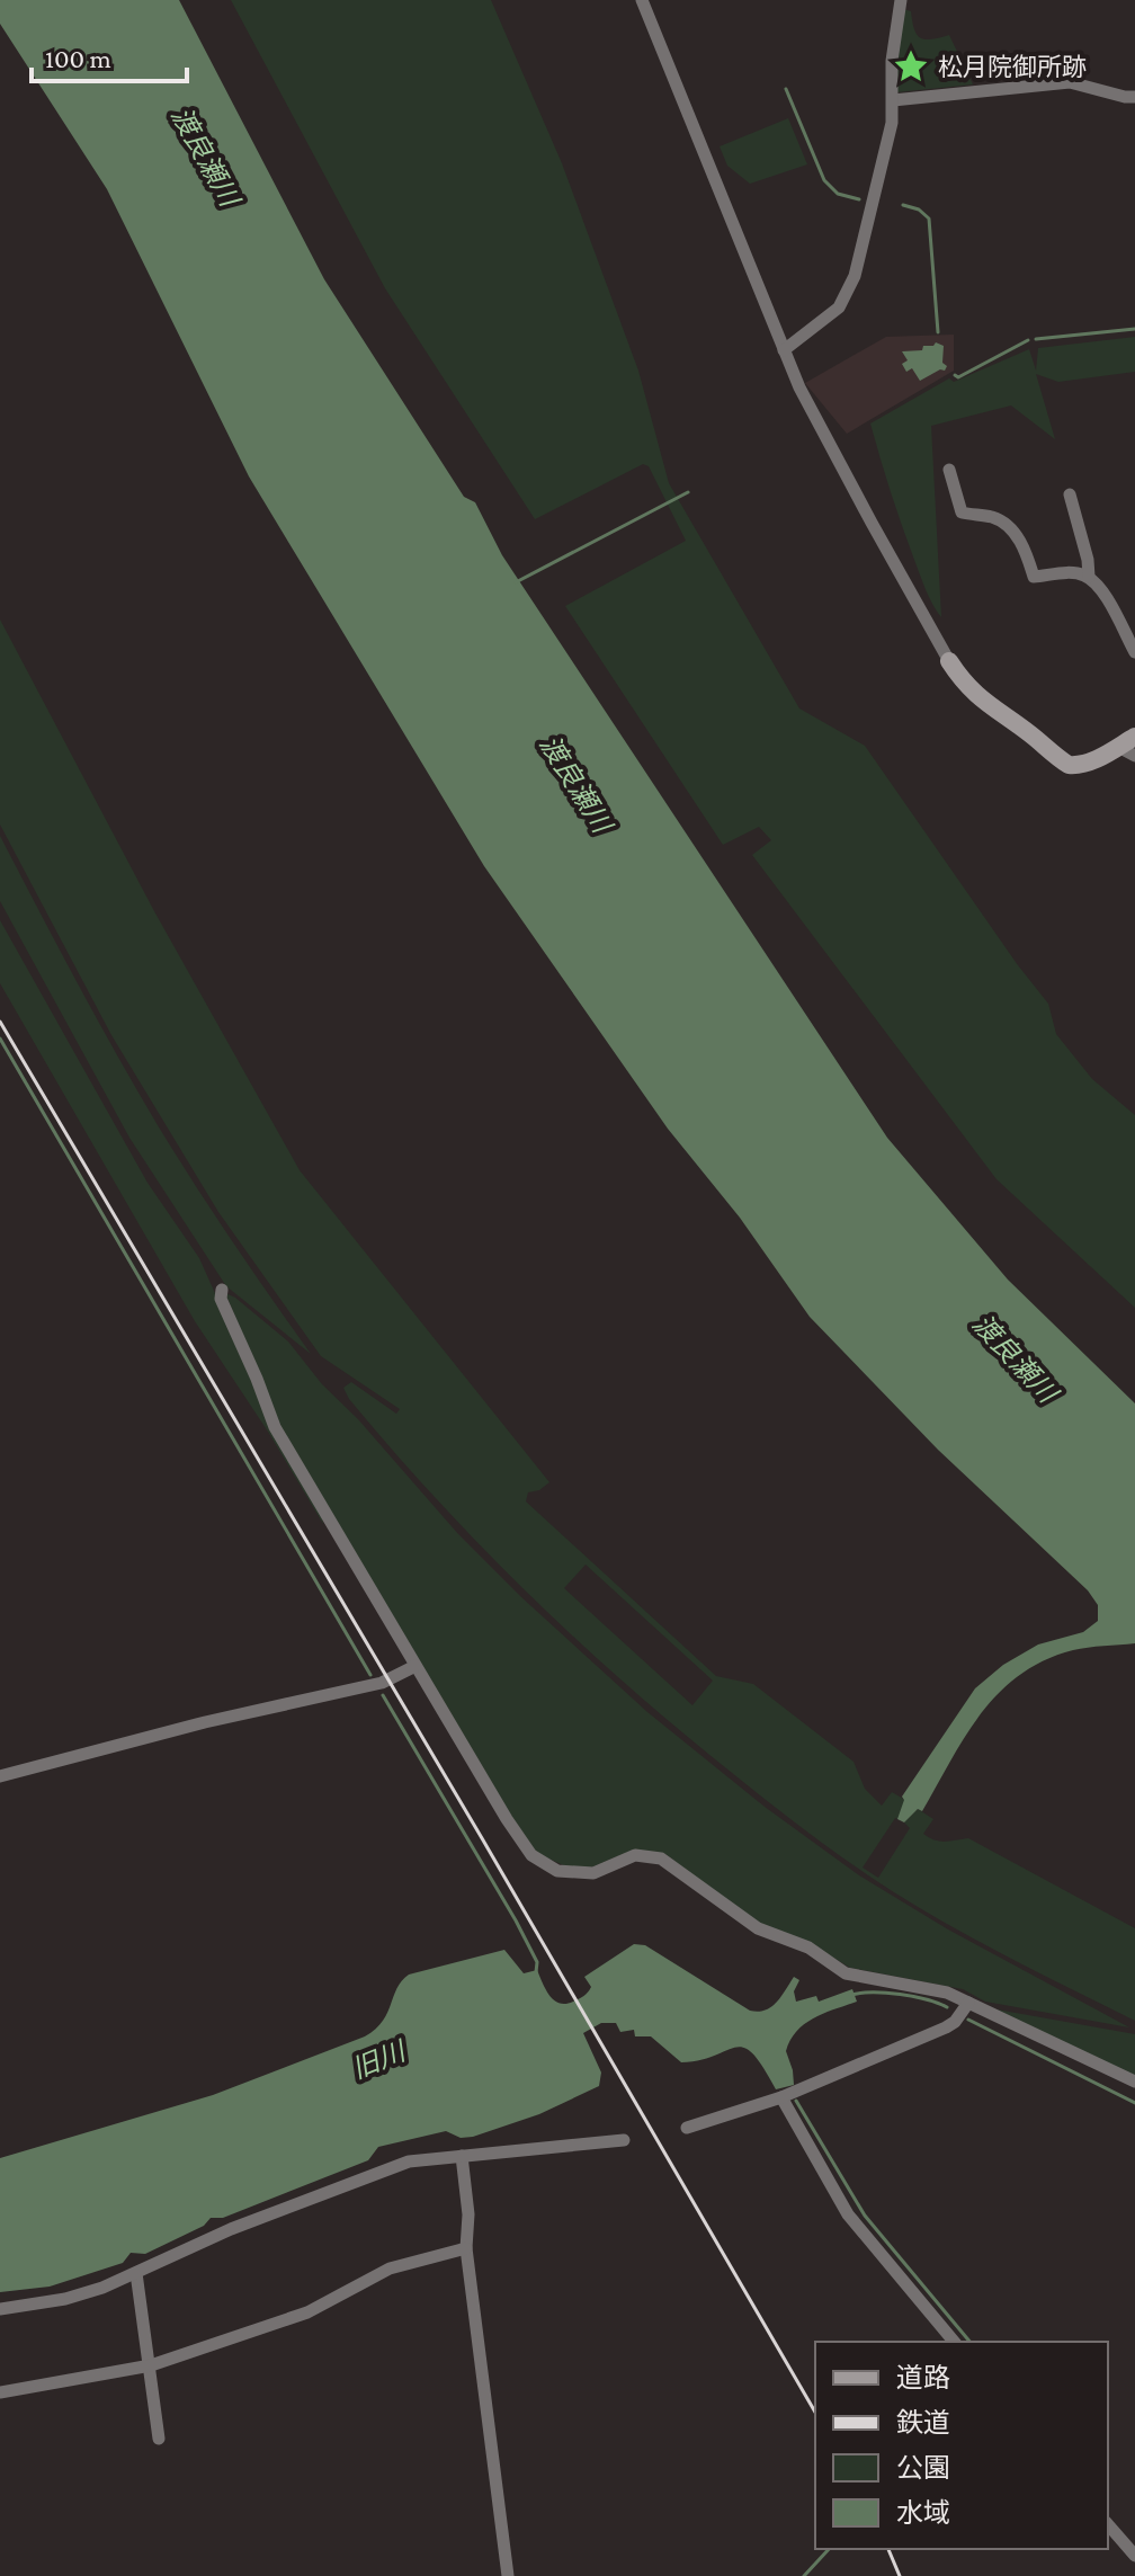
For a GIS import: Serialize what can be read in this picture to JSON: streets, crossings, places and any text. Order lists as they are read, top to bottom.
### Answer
{
  "water": ["渡良瀬川", "旧川"],
  "places": {
    "place": ["松月院御所跡"]
  },
  "legend": [
    "道路",
    "鉄道",
    "公園",
    "水域"
  ],
  "scale_bar": "100 m"
}
